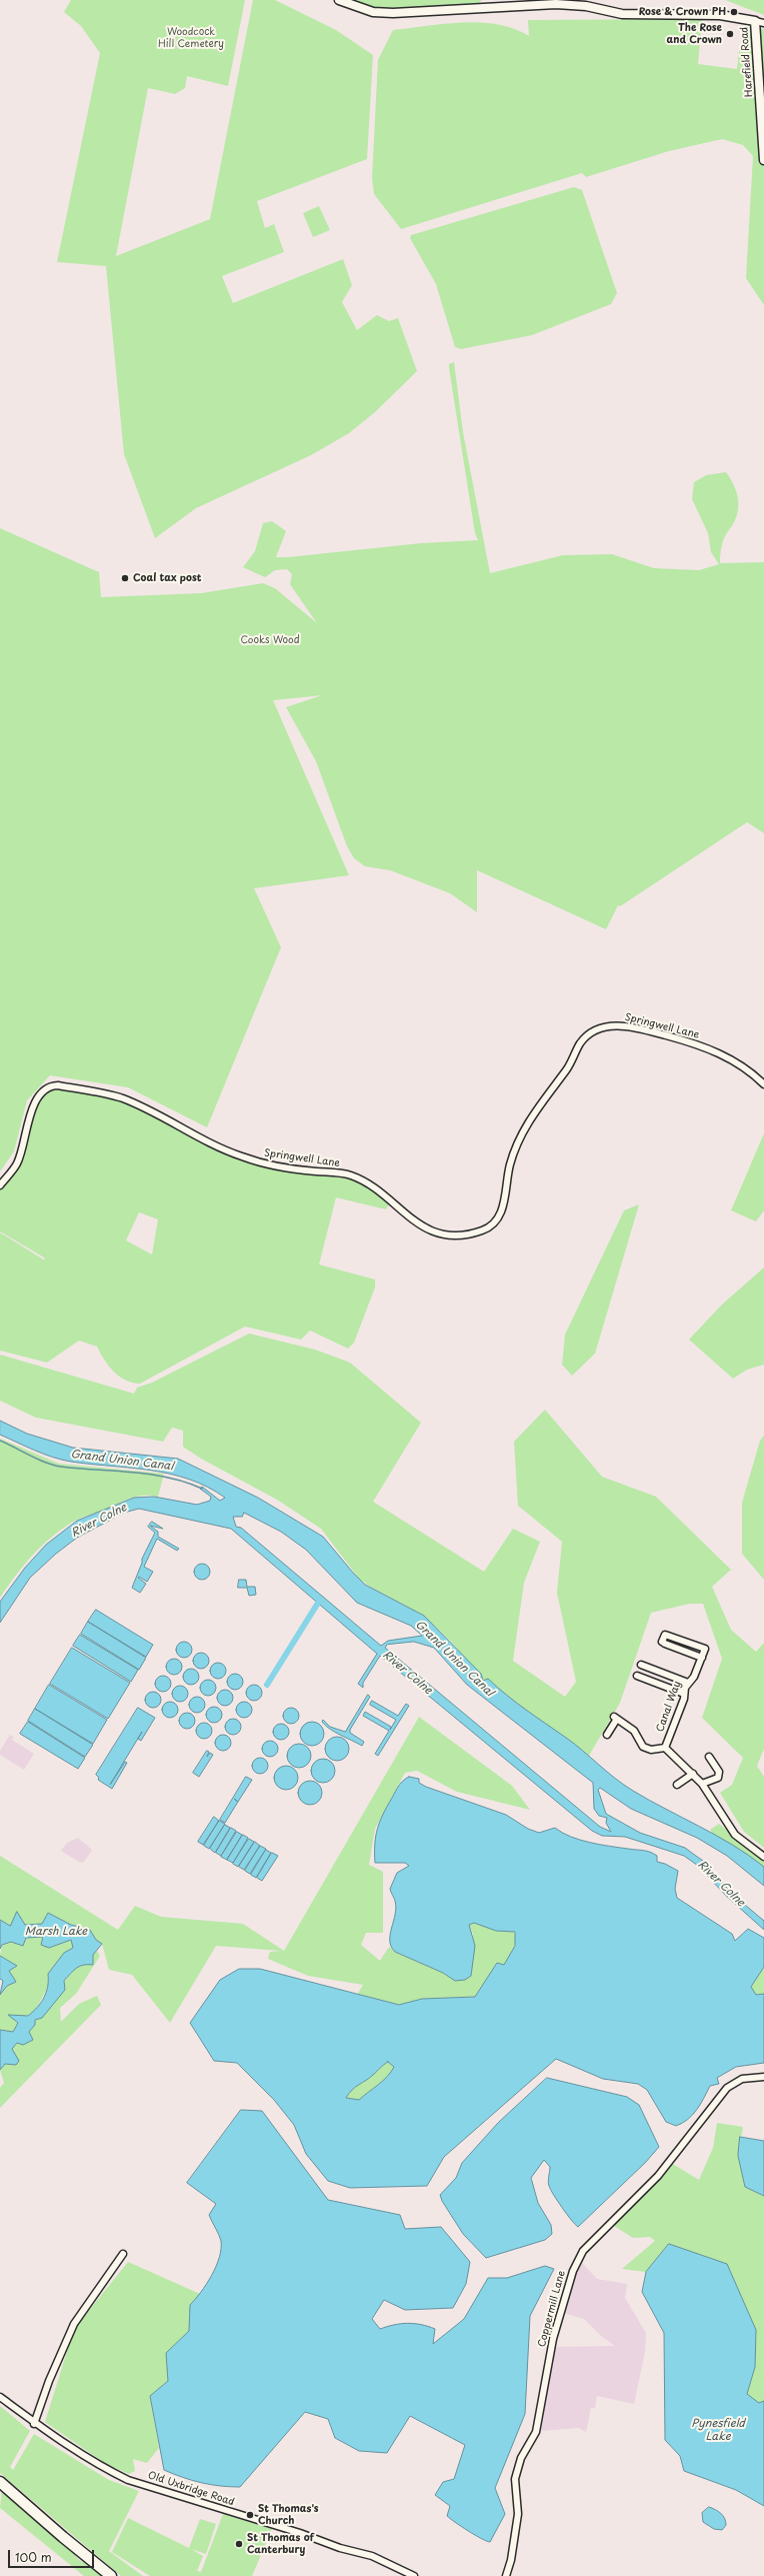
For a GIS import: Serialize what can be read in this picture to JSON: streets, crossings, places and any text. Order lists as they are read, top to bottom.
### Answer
{
  "streets": {
    "street": [
      "Harefield Road",
      "Springwell Lane",
      "Canal Way",
      "Coppermill Lane",
      "Old Uxbridge Road"
    ]
  },
  "water": [
    "Grand Union Canal",
    "River Colne",
    "Marsh Lake",
    "Pynesfield Lake"
  ],
  "parks": ["Woodcock Hill Cemetery", "Cooks Wood"],
  "places": [
    "Rose & Crown PH",
    "The Rose and Crown",
    "Coal tax post",
    "St Thomas's Church",
    "St Thomas of Canterbury"
  ],
  "scale_bar": "100 m"
}
